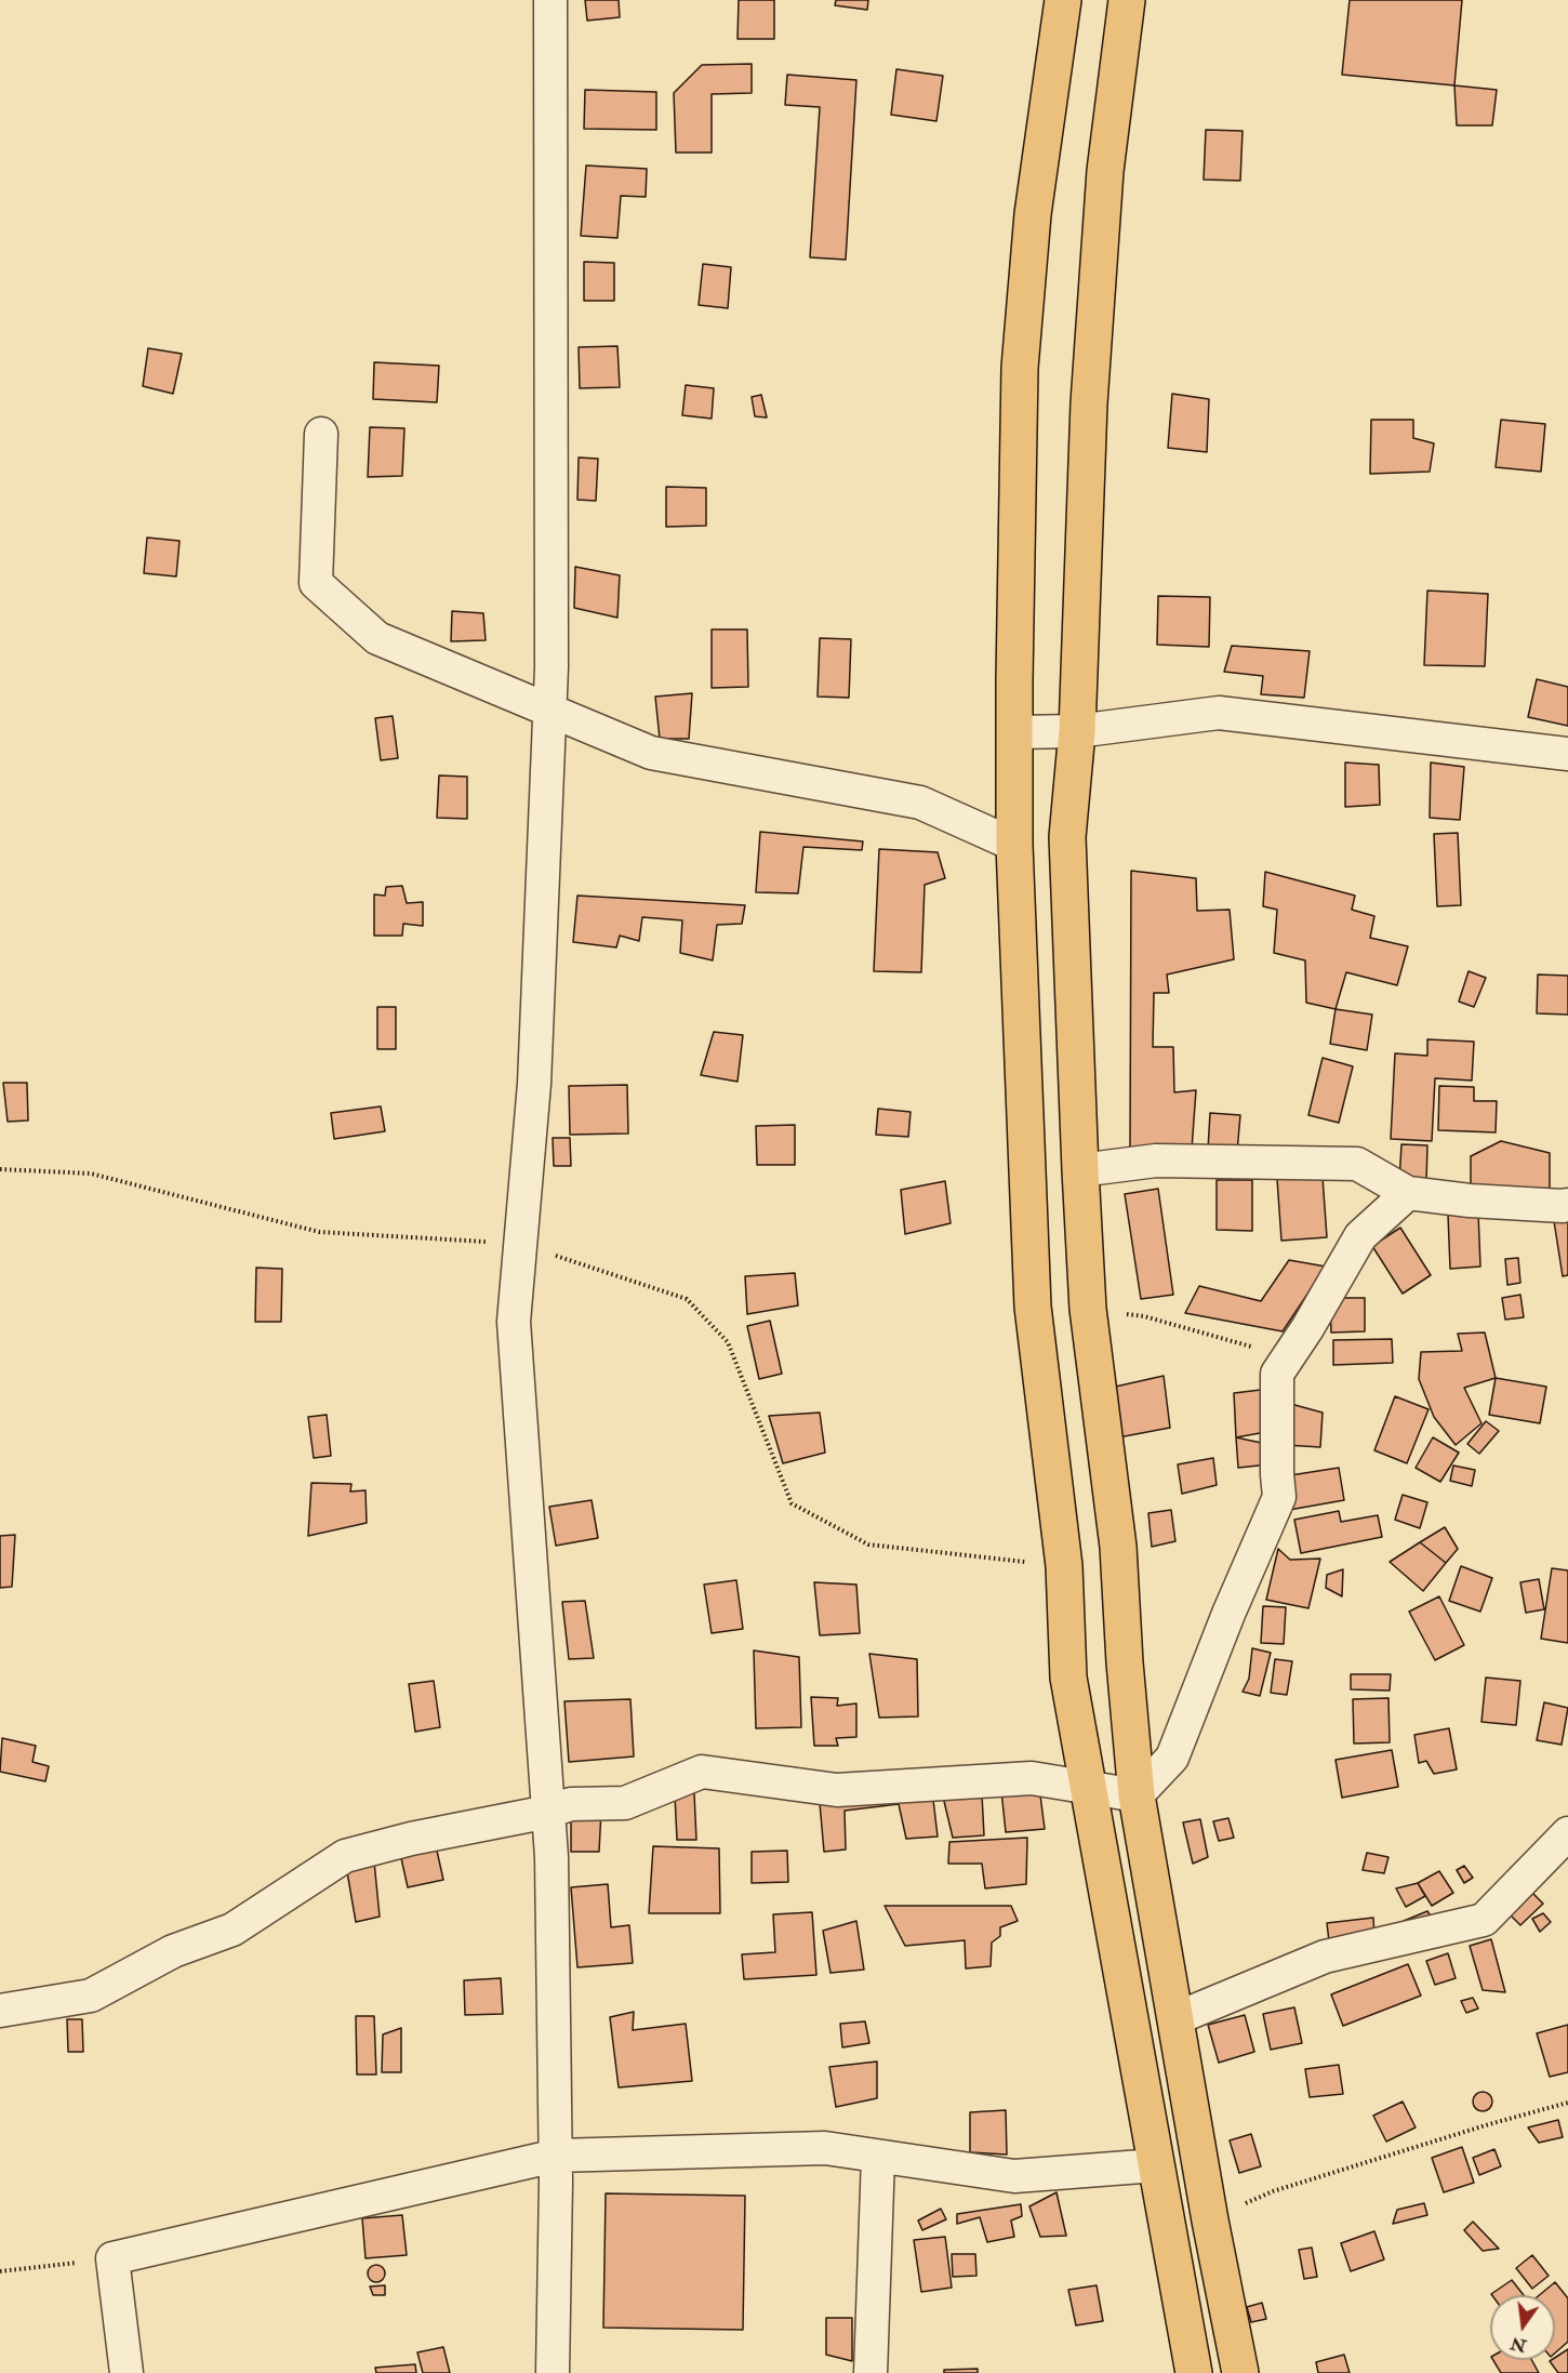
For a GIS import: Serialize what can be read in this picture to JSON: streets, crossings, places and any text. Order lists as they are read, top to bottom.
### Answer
{
  "north": "bottom"
}
